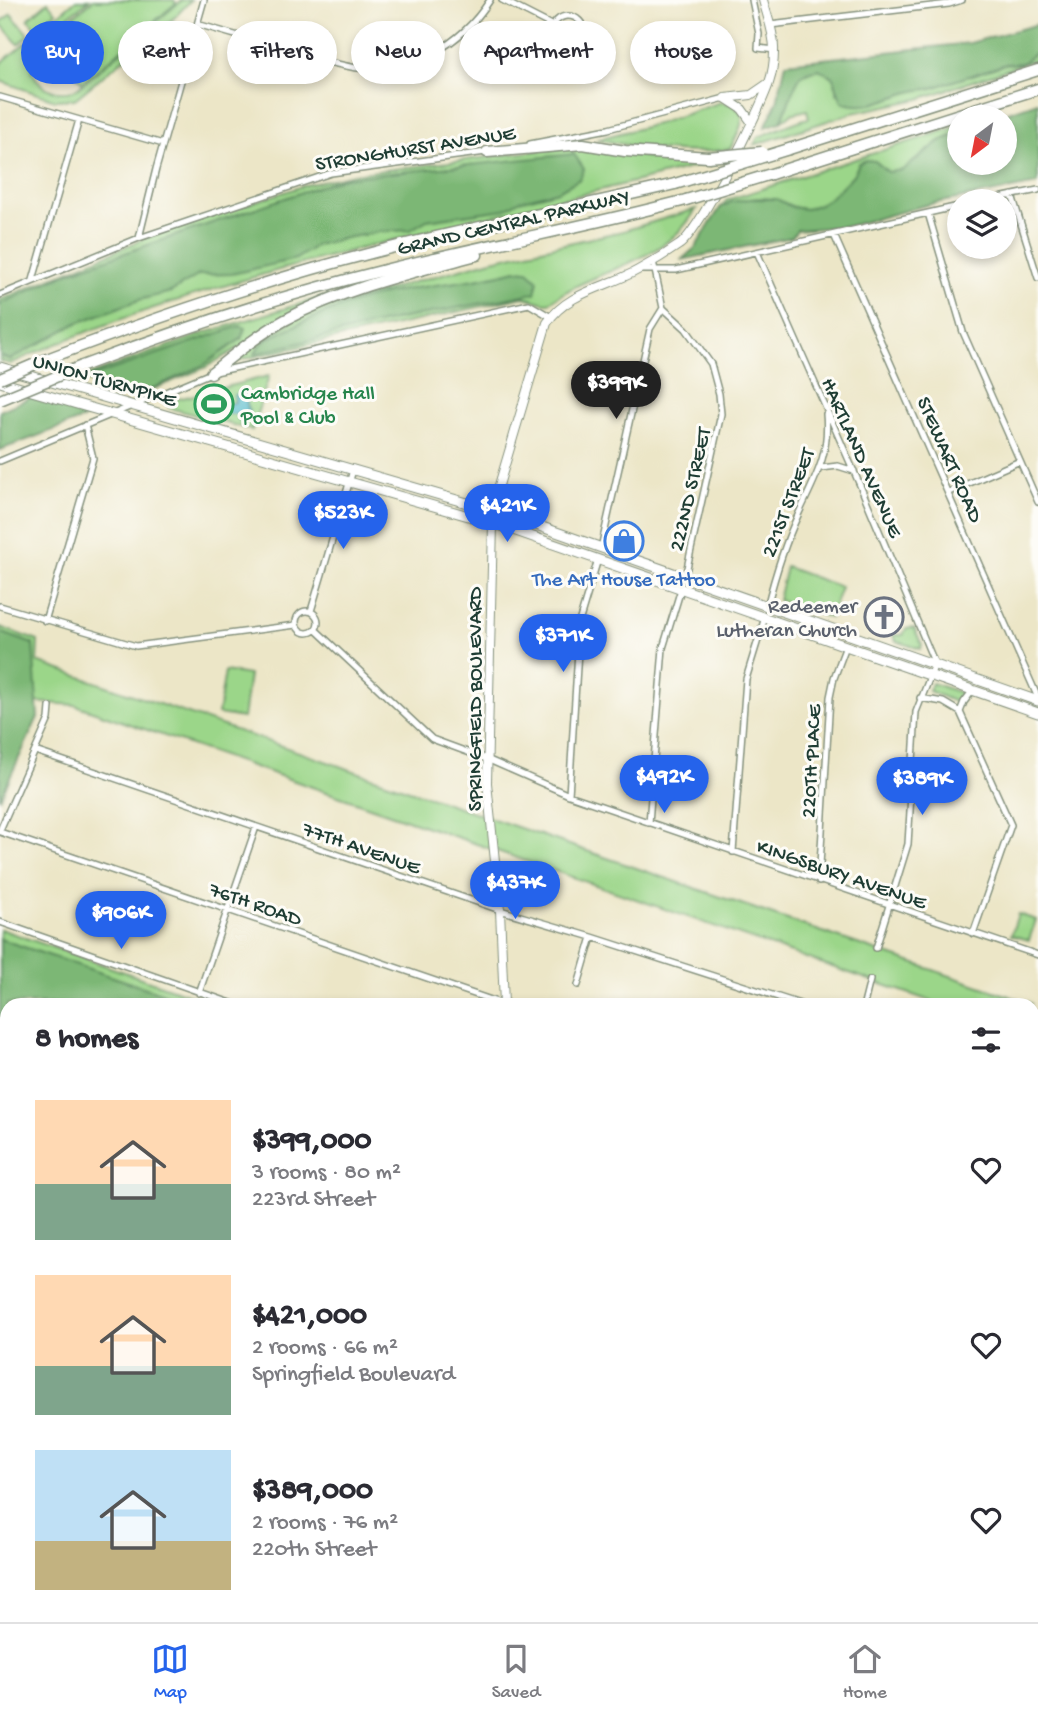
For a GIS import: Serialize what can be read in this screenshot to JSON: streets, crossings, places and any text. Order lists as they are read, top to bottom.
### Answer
{
  "streets": {
    "highway": ["GRAND CENTRAL PARKWAY"],
    "main road": ["UNION TURNPIKE", "SPRINGFIELD BOULEVARD"],
    "street": [
      "STRONGHURST AVENUE",
      "HARTLAND AVENUE",
      "STEWART ROAD",
      "222ND STREET",
      "221ST STREET",
      "220TH PLACE",
      "77TH AVENUE",
      "KINGSBURY AVENUE",
      "76TH ROAD"
    ]
  },
  "crossings": [
    ["GRAND CENTRAL PARKWAY", "UNION TURNPIKE"],
    ["UNION TURNPIKE", "HARTLAND AVENUE"],
    ["UNION TURNPIKE", "STEWART ROAD"],
    ["UNION TURNPIKE", "222ND STREET"],
    ["UNION TURNPIKE", "221ST STREET"],
    ["UNION TURNPIKE", "SPRINGFIELD BOULEVARD"],
    ["UNION TURNPIKE", "220TH PLACE"],
    ["HARTLAND AVENUE", "221ST STREET"],
    ["SPRINGFIELD BOULEVARD", "77TH AVENUE"],
    ["SPRINGFIELD BOULEVARD", "KINGSBURY AVENUE"],
    ["220TH PLACE", "KINGSBURY AVENUE"]
  ],
  "places": {
    "sports": ["Cambridge Hall Pool & Club"],
    "shop": ["The Art House Tattoo"],
    "church": ["Redeemer Lutheran Church"]
  },
  "north": "bottom left",
  "page": {
    "chip": [
      "Buy",
      "Rent",
      "Filters",
      "New",
      "Apartment",
      "House"
    ],
    "price": [
      "$399K",
      "$421K",
      "$523K",
      "$371K",
      "$492K",
      "$389K",
      "$437K",
      "$906K"
    ],
    "heading": "8 homes",
    "list": [
      {
        "name": "$399,000",
        "note": "3 rooms · 80 m² · 223rd Street"
      },
      {
        "name": "$421,000",
        "note": "2 rooms · 66 m² · Springfield Boulevard"
      },
      {
        "name": "$389,000",
        "note": "2 rooms · 76 m² · 220th Street"
      }
    ],
    "tabs": ["Map", "Saved", "Home"]
  }
}
